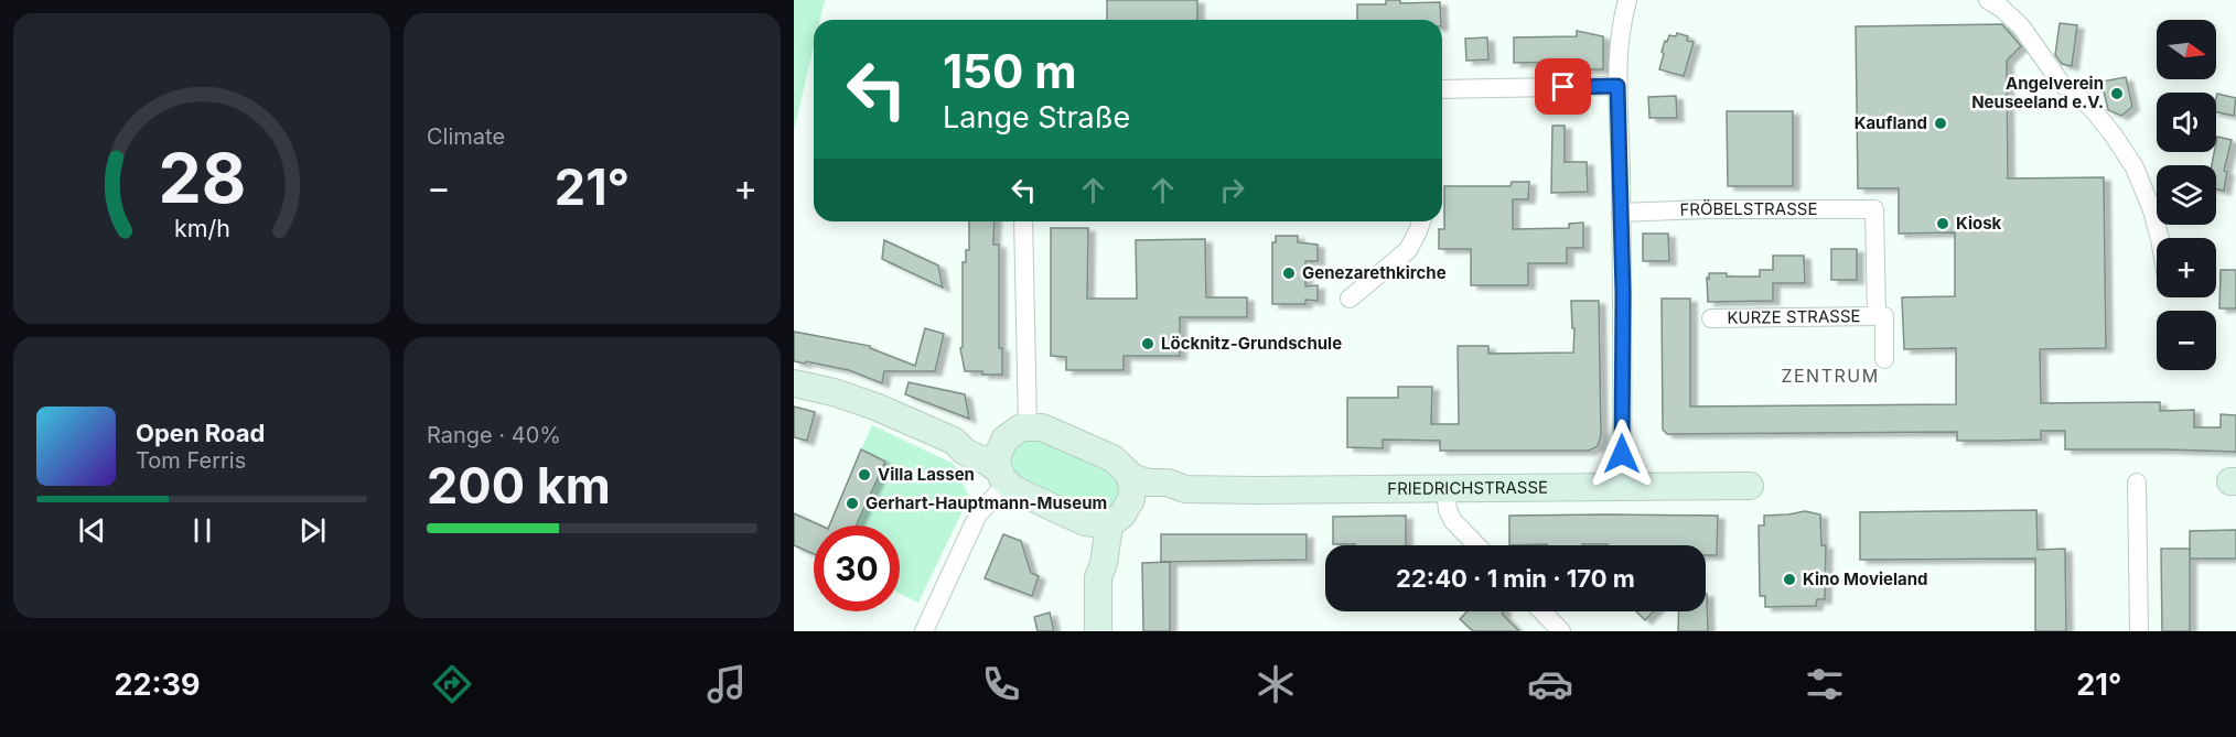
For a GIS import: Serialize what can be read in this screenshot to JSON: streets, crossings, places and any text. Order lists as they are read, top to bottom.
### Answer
{
  "streets": {
    "main road": ["FRIEDRICHSTRASSE"],
    "street": ["FRÖBELSTRASSE", "KURZE STRASSE"]
  },
  "crossings": [
    ["FRÖBELSTRASSE", "KURZE STRASSE"]
  ],
  "districts": ["ZENTRUM"],
  "places": [
    "Angelverein Neuseeland e.V.",
    "Kaufland",
    "Kiosk",
    "Genezarethkirche",
    "Löcknitz-Grundschule",
    "Villa Lassen",
    "Gerhart-Hauptmann-Museum",
    "Kino Movieland"
  ],
  "north": "right",
  "page": {
    "tile": [
      "Climate",
      ["Range · 40%", "200 km"]
    ],
    "map_buttons": ["+", "−"],
    "turn": ["150 m", "Lange Straße"],
    "heat": ["−", "21°", "+"],
    "song": ["Open Road", "Tom Ferris"],
    "limit": "30",
    "trip": "22:40 · 1 min · 170 m",
    "tabs": ["22:39", "21°"],
    "gauge": ["28", "km/h"]
  }
}
